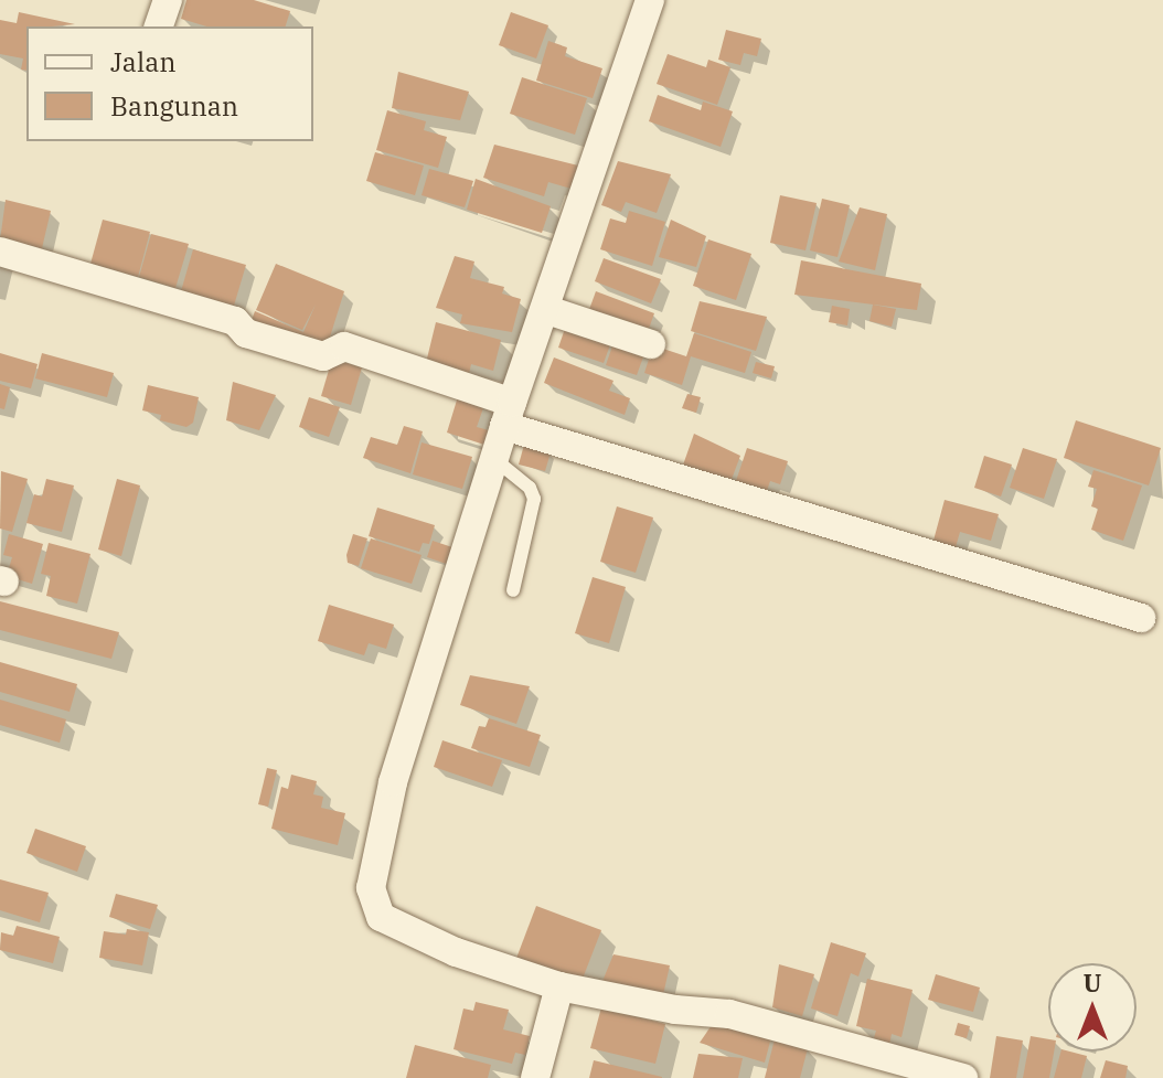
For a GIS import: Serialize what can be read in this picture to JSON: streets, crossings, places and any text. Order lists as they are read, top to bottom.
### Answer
{
  "legend": ["Jalan", "Bangunan"],
  "north": "top"
}
